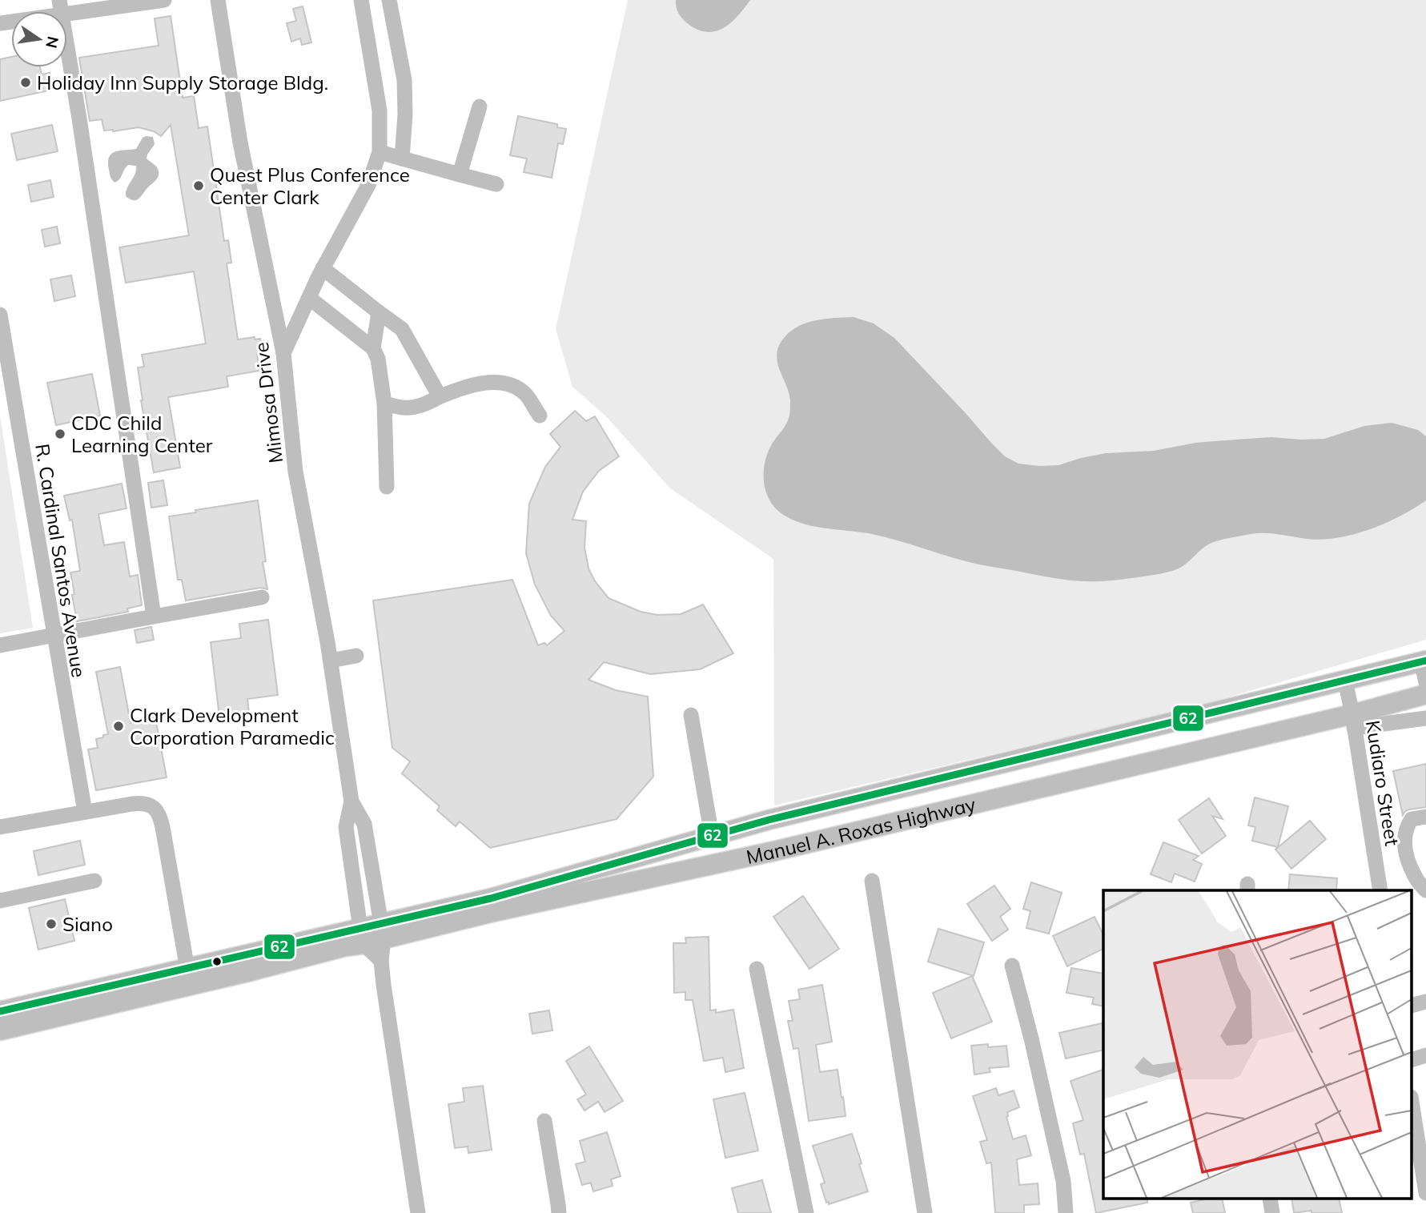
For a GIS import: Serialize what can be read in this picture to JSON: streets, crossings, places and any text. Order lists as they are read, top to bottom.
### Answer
{
  "streets": {
    "main road": ["Manuel A. Roxas Highway"],
    "street": ["Mimosa Drive", "R. Cardinal Santos Avenue", "Kudiaro Street"]
  },
  "crossings": [
    ["Mimosa Drive", "Manuel A. Roxas Highway"],
    ["Kudiaro Street", "Manuel A. Roxas Highway"]
  ],
  "places": [
    "Holiday Inn Supply Storage Bldg.",
    "Quest Plus Conference Center Clark",
    "CDC Child Learning Center",
    "Clark Development Corporation Paramedic",
    "Siano"
  ],
  "lines": ["transit line 62"],
  "north": "right"
}
